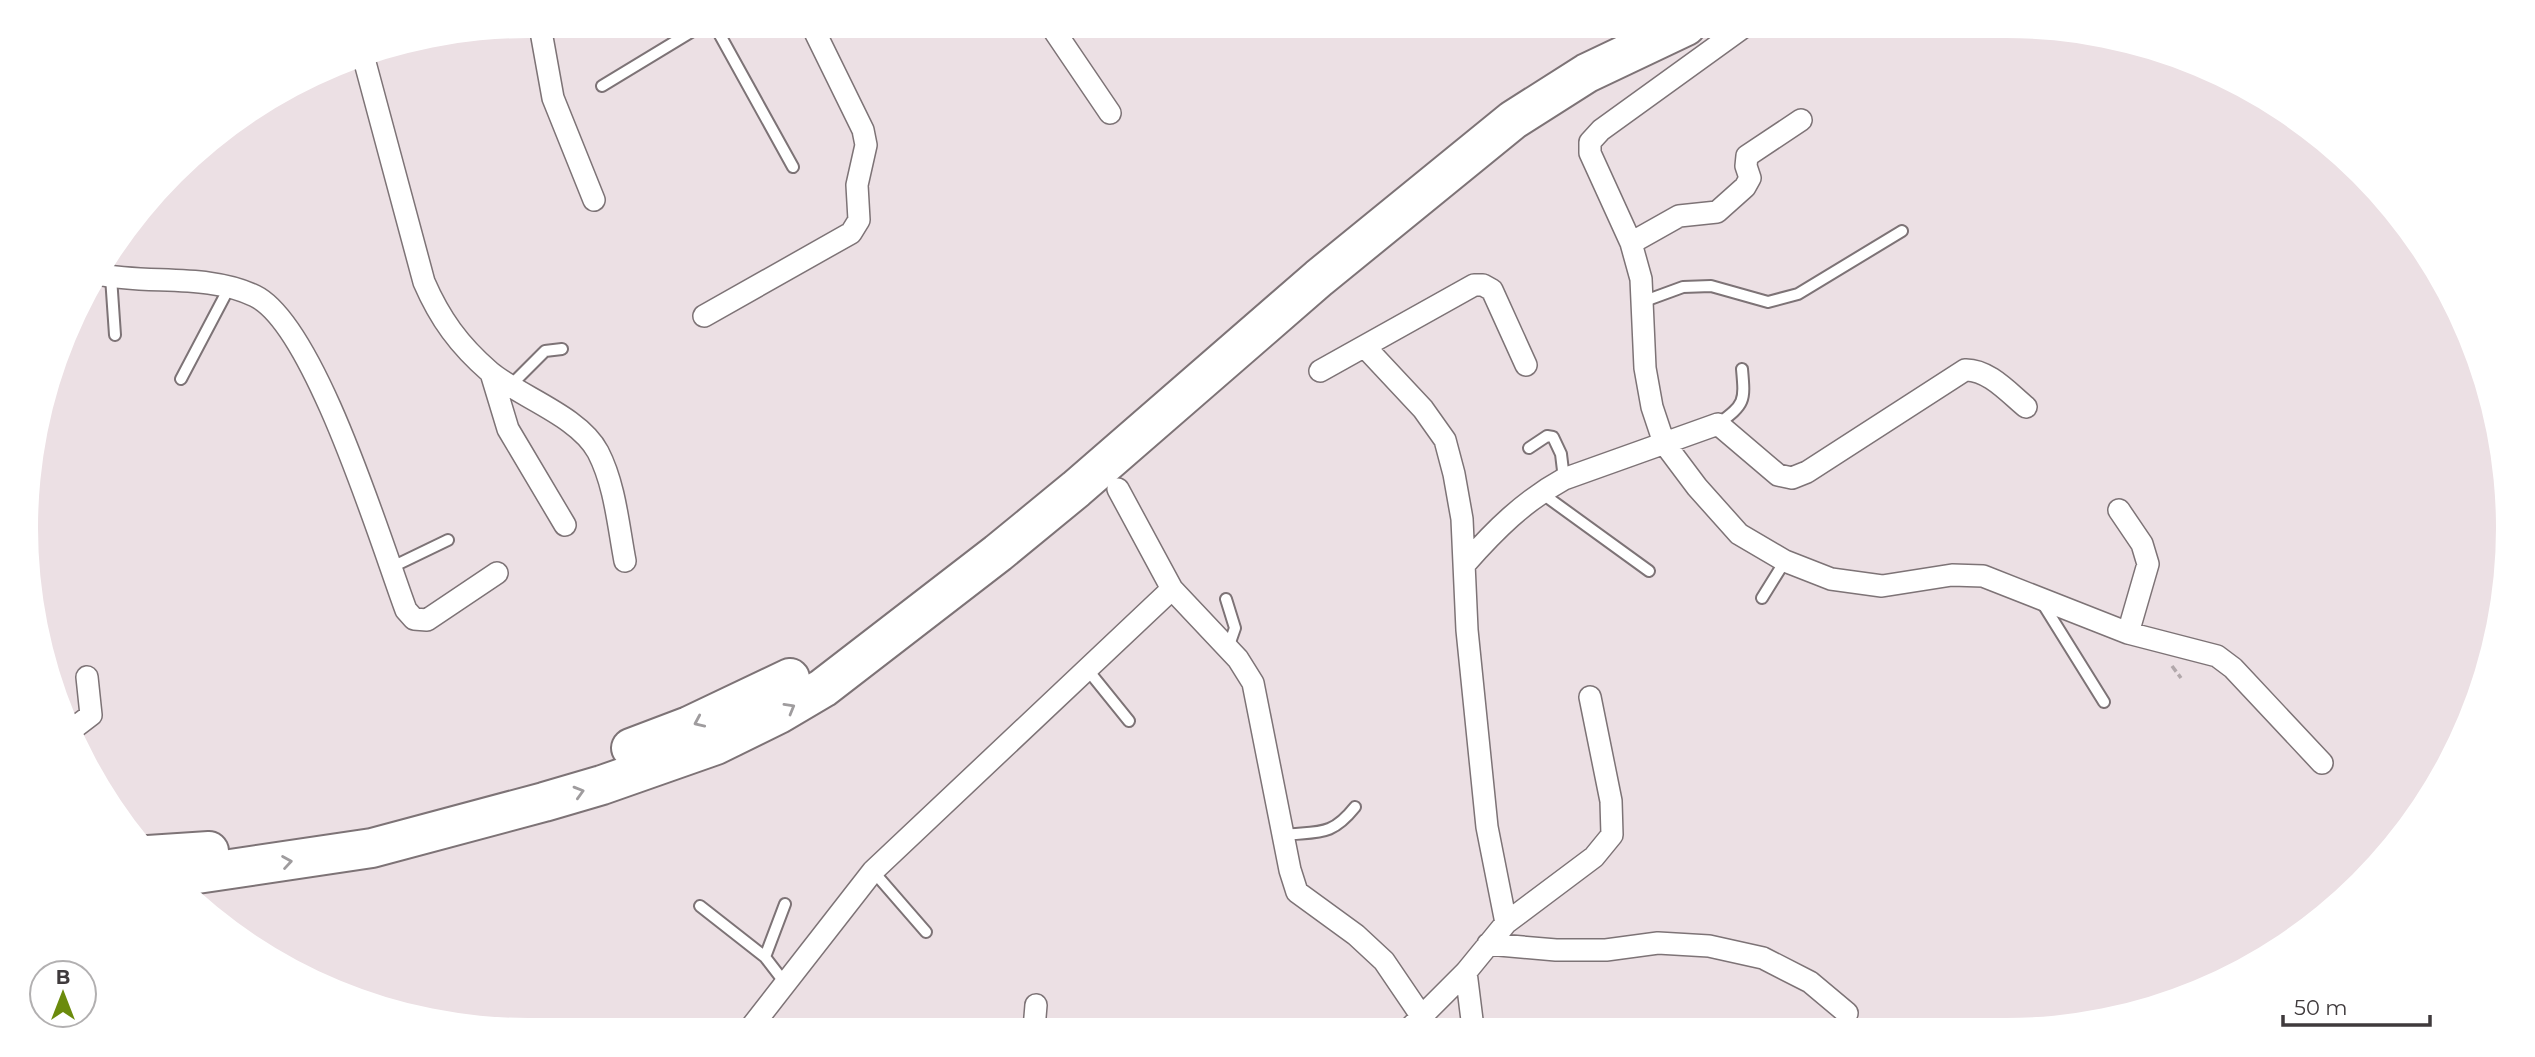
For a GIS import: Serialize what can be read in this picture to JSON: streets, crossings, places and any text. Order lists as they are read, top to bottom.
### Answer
{
  "scale_bar": "50 m",
  "north": "top"
}
